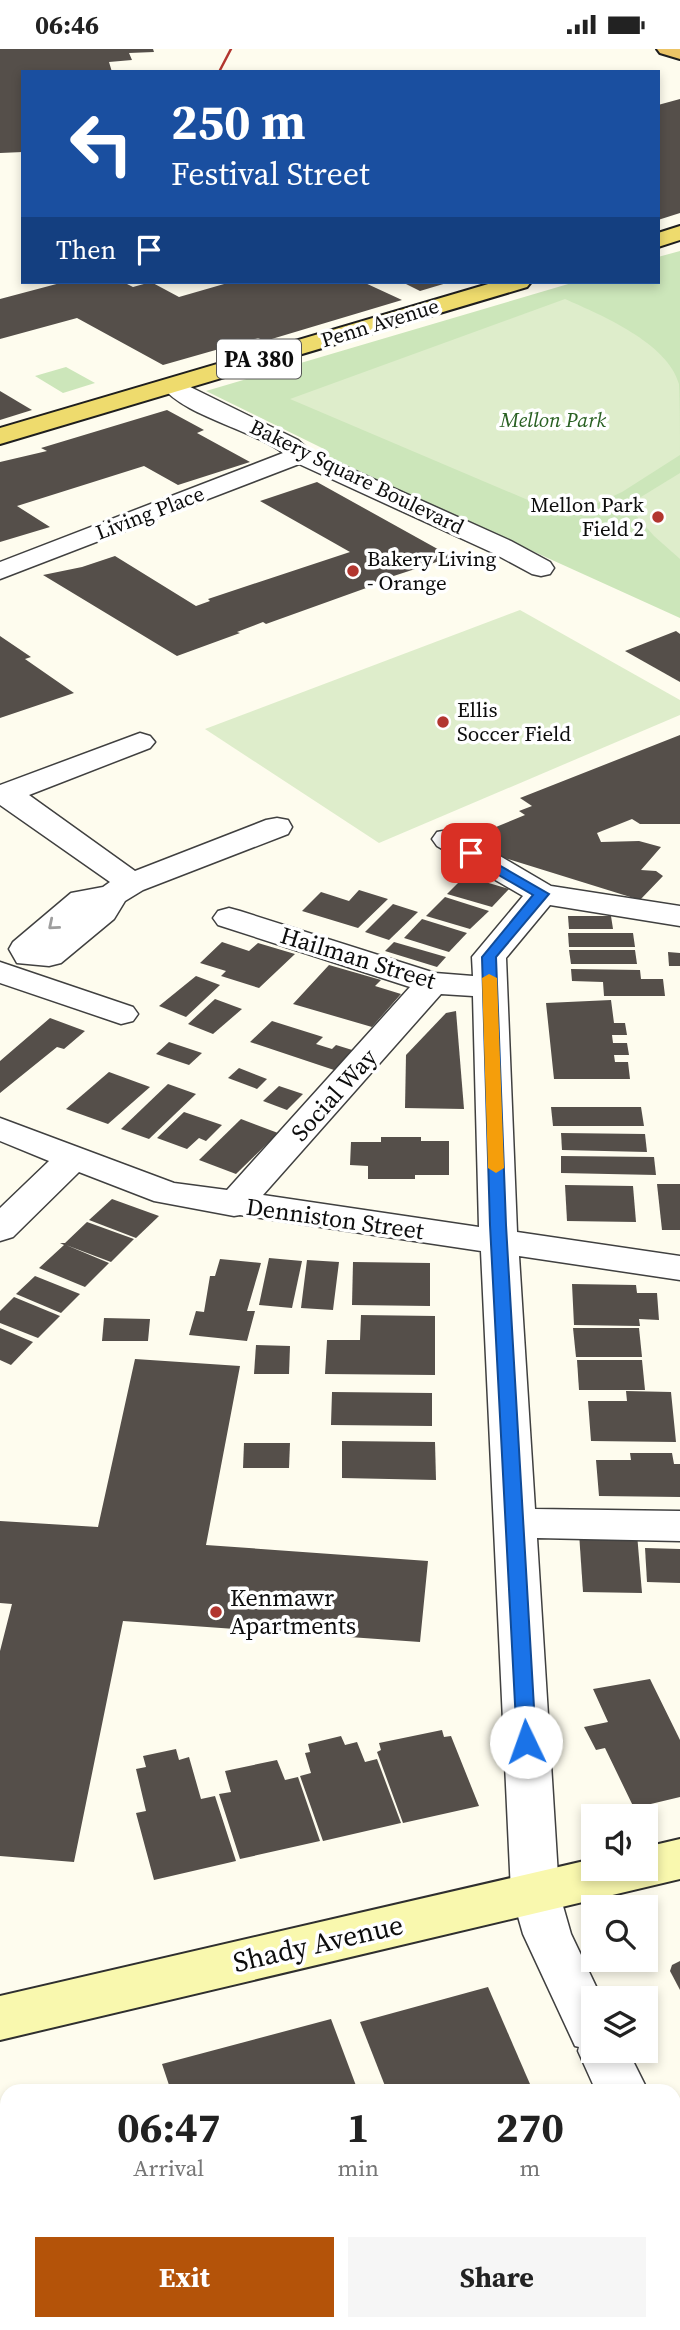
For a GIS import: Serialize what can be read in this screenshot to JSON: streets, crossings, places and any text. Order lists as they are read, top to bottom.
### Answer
{
  "streets": {
    "main road": ["Penn Avenue", "PA 380", "Shady Avenue"],
    "street": [
      "Bakery Square Boulevard",
      "Living Place",
      "Hailman Street",
      "Social Way",
      "Denniston Street"
    ]
  },
  "crossings": [
    ["Penn Avenue", "Bakery Square Boulevard"],
    ["Bakery Square Boulevard", "Living Place"],
    ["Hailman Street", "Social Way"],
    ["Social Way", "Denniston Street"]
  ],
  "parks": ["Mellon Park"],
  "places": [
    "Mellon Park Field 2",
    "Bakery Living - Orange",
    "Ellis Soccer Field",
    "Kenmawr Apartments"
  ],
  "page": {
    "status": "06:46",
    "turn": ["250 m", "Festival Street"],
    "then": "Then",
    "eta": [
      "06:47",
      "Arrival",
      "1",
      "min",
      "270",
      "m"
    ],
    "buttons": ["Exit", "Share"]
  }
}
